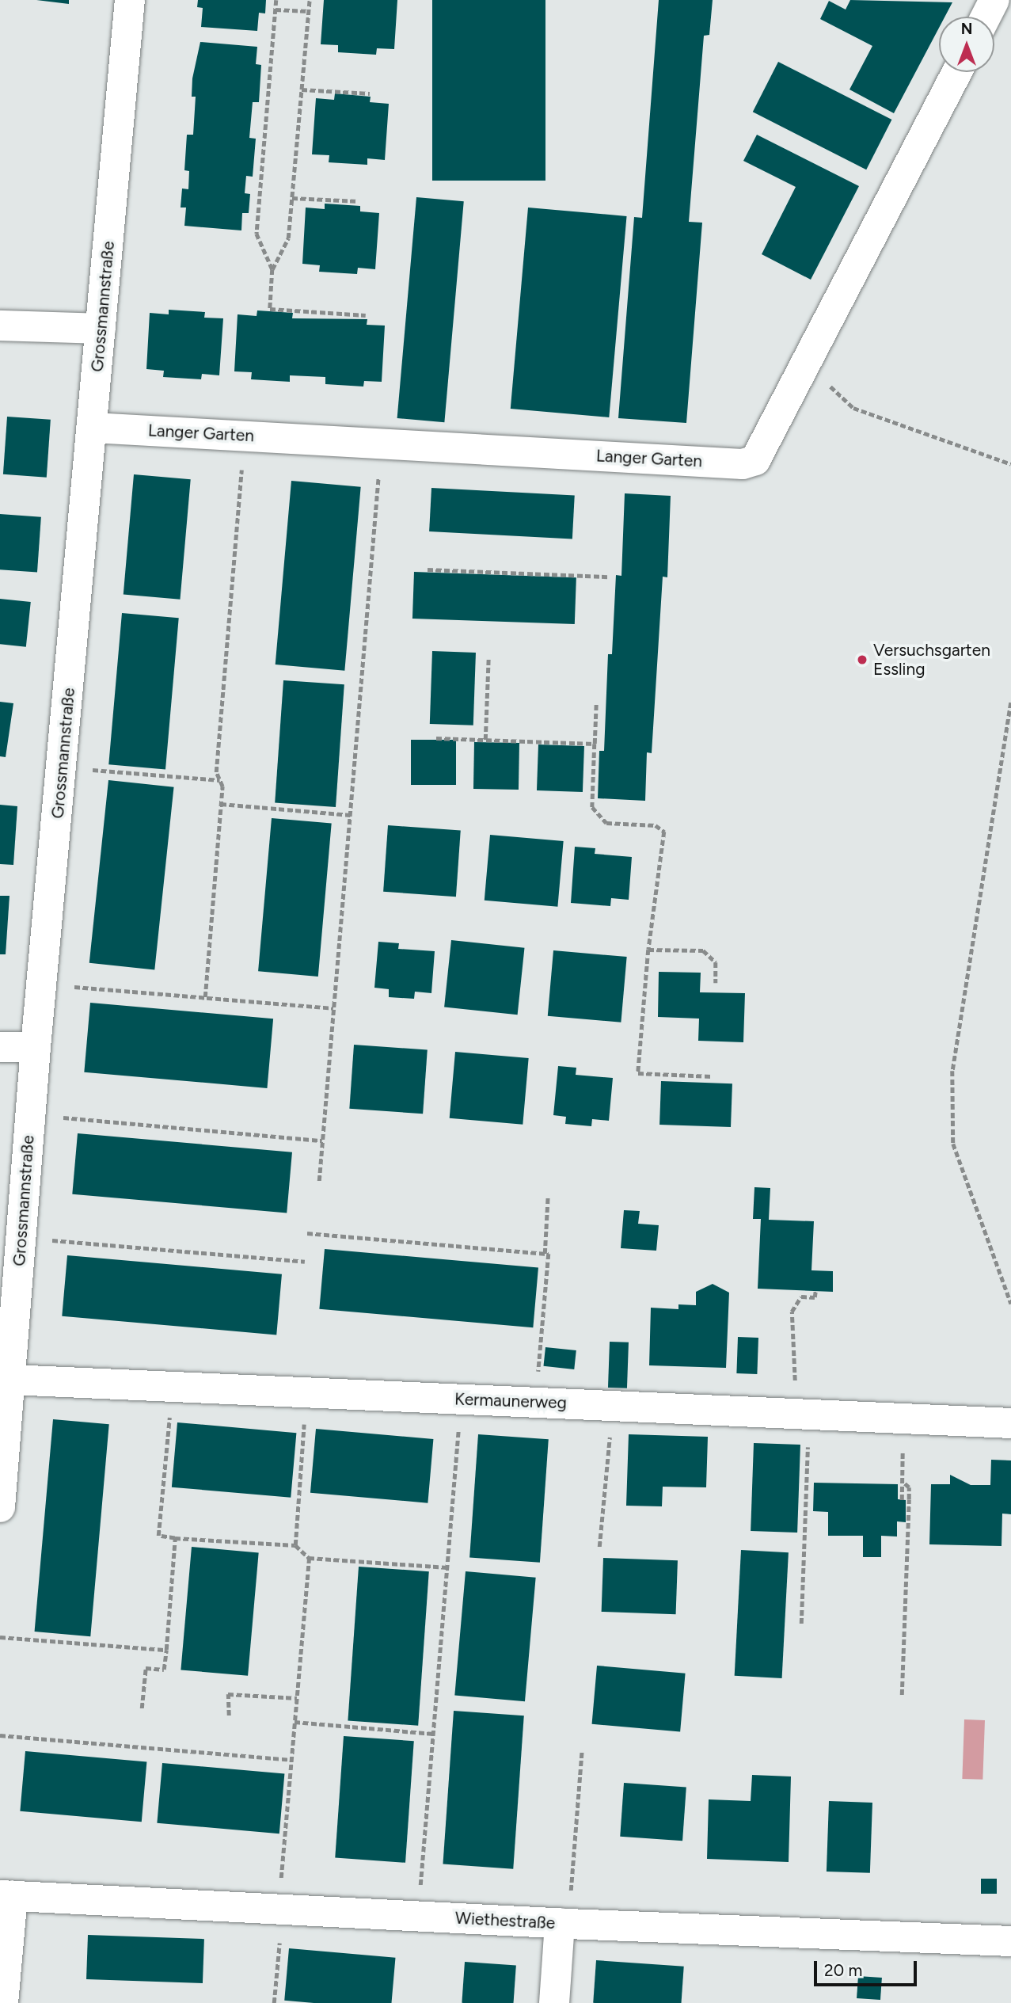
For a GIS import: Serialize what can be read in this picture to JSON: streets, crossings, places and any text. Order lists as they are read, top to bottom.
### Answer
{
  "streets": {
    "street": [
      "Grossmannstraße",
      "Langer Garten",
      "Kermaunerweg",
      "Wiethestraße"
    ]
  },
  "crossings": [
    ["Grossmannstraße", "Langer Garten"],
    ["Grossmannstraße", "Kermaunerweg"]
  ],
  "places": ["Versuchsgarten Essling"],
  "scale_bar": "20 m",
  "north": "top"
}
